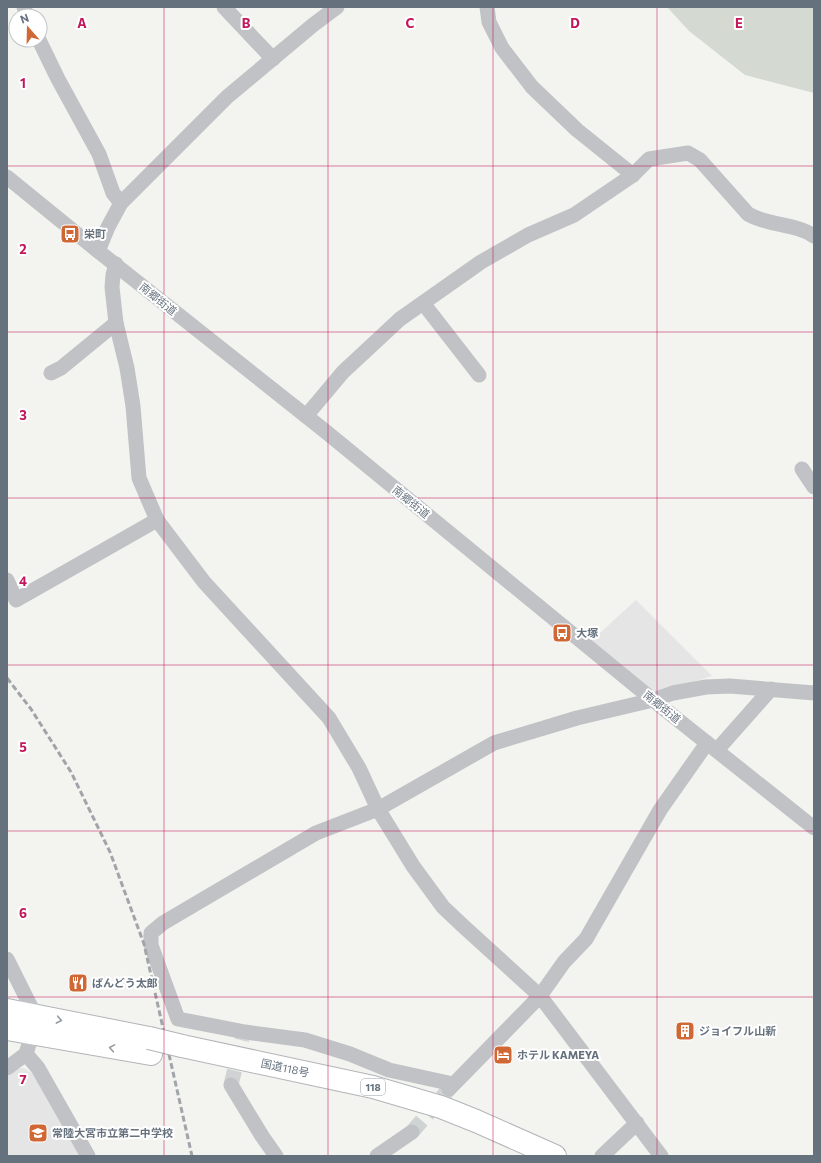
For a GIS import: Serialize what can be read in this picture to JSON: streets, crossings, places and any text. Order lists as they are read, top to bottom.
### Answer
{
  "streets": {
    "highway": ["国道118号", "118"],
    "street": ["南郷街道"]
  },
  "places": {
    "bus stop": ["栄町", "大塚"],
    "restaurant": ["ばんどう太郎"],
    "building": ["ジョイフル山新"],
    "hotel": ["ホテル KAMEYA"],
    "school or university": ["常陸大宮市立第二中学校"]
  },
  "north": "top",
  "grid": {
    "columns": [
      "A",
      "B",
      "C",
      "D",
      "E"
    ],
    "rows": [
      "1",
      "2",
      "3",
      "4",
      "5",
      "6",
      "7"
    ]
  }
}
